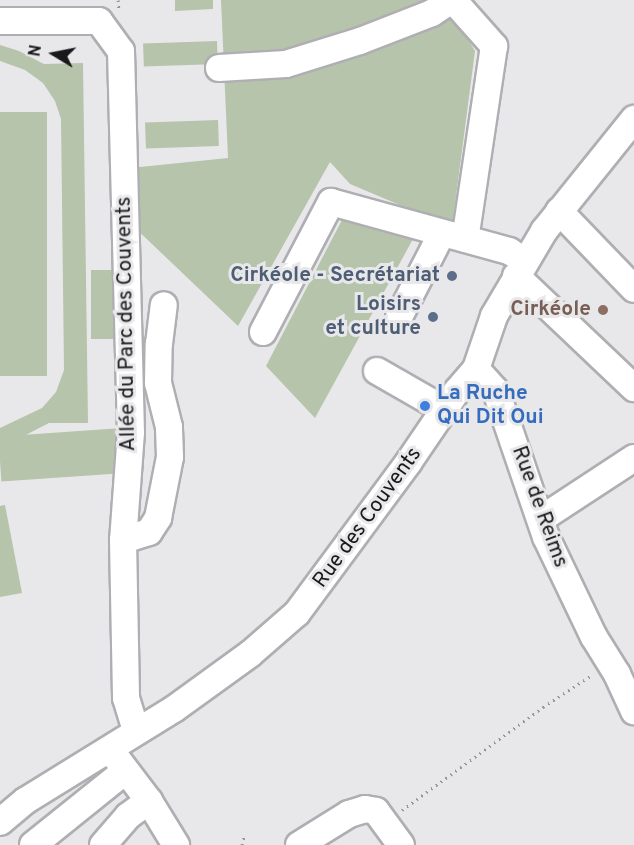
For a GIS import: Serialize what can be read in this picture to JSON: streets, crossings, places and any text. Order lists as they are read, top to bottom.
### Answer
{
  "streets": {
    "street": ["Allée du Parc des Couvents", "Rue de Reims", "Rue des Couvents"]
  },
  "crossings": [
    ["Allée du Parc des Couvents", "Rue des Couvents"],
    ["Rue de Reims", "Rue des Couvents"]
  ],
  "places": [
    "Cirkéole - Secrétariat",
    "Cirkéole",
    "Loisirs et culture",
    "La Ruche Qui Dit Oui"
  ],
  "north": "left"
}
